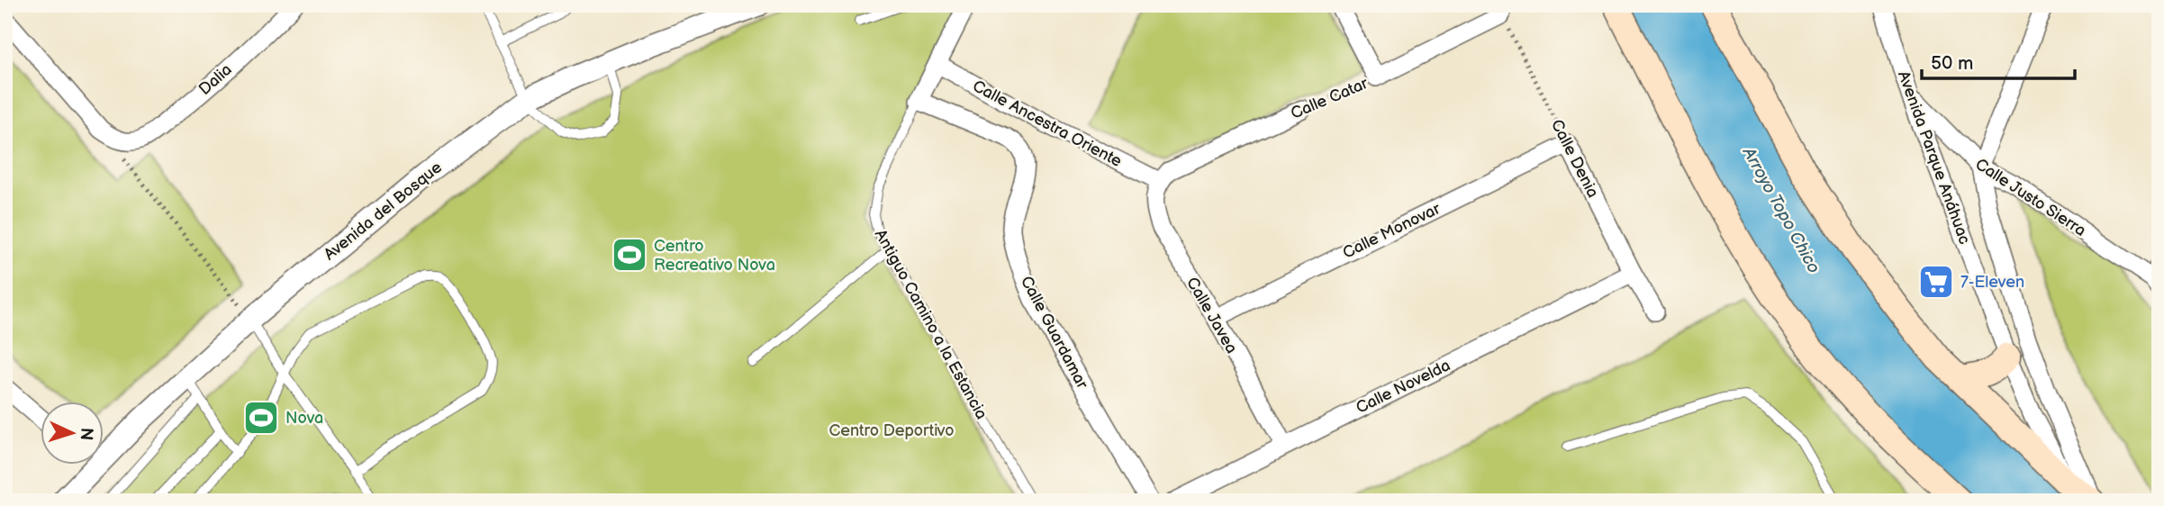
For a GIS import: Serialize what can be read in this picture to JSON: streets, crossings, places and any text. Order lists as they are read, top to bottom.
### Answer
{
  "streets": {
    "street": [
      "Dalia",
      "Calle Catar",
      "Calle Ancestra Oriente",
      "Avenida Parque Anáhuac",
      "Calle Denia",
      "Calle Justo Sierra",
      "Avenida del Bosque",
      "Calle Monovar",
      "Calle Javea",
      "Antiguo Camino a la Estancia",
      "Calle Guardamar",
      "Calle Novelda"
    ]
  },
  "crossings": [
    ["Calle Catar", "Calle Ancestra Oriente"],
    ["Calle Catar", "Calle Denia"],
    ["Calle Catar", "Calle Javea"],
    ["Calle Ancestra Oriente", "Calle Javea"],
    ["Calle Ancestra Oriente", "Antiguo Camino a la Estancia"],
    ["Calle Ancestra Oriente", "Calle Guardamar"],
    ["Avenida Parque Anáhuac", "Calle Justo Sierra"],
    ["Calle Denia", "Calle Monovar"],
    ["Calle Denia", "Calle Novelda"],
    ["Calle Monovar", "Calle Javea"],
    ["Calle Javea", "Calle Novelda"]
  ],
  "water": ["Arroyo Topo Chico"],
  "parks": ["Centro Deportivo"],
  "places": {
    "sports": ["Centro Recreativo Nova", "Nova"],
    "supermarket": ["7-Eleven"]
  },
  "scale_bar": "50 m",
  "north": "right"
}
